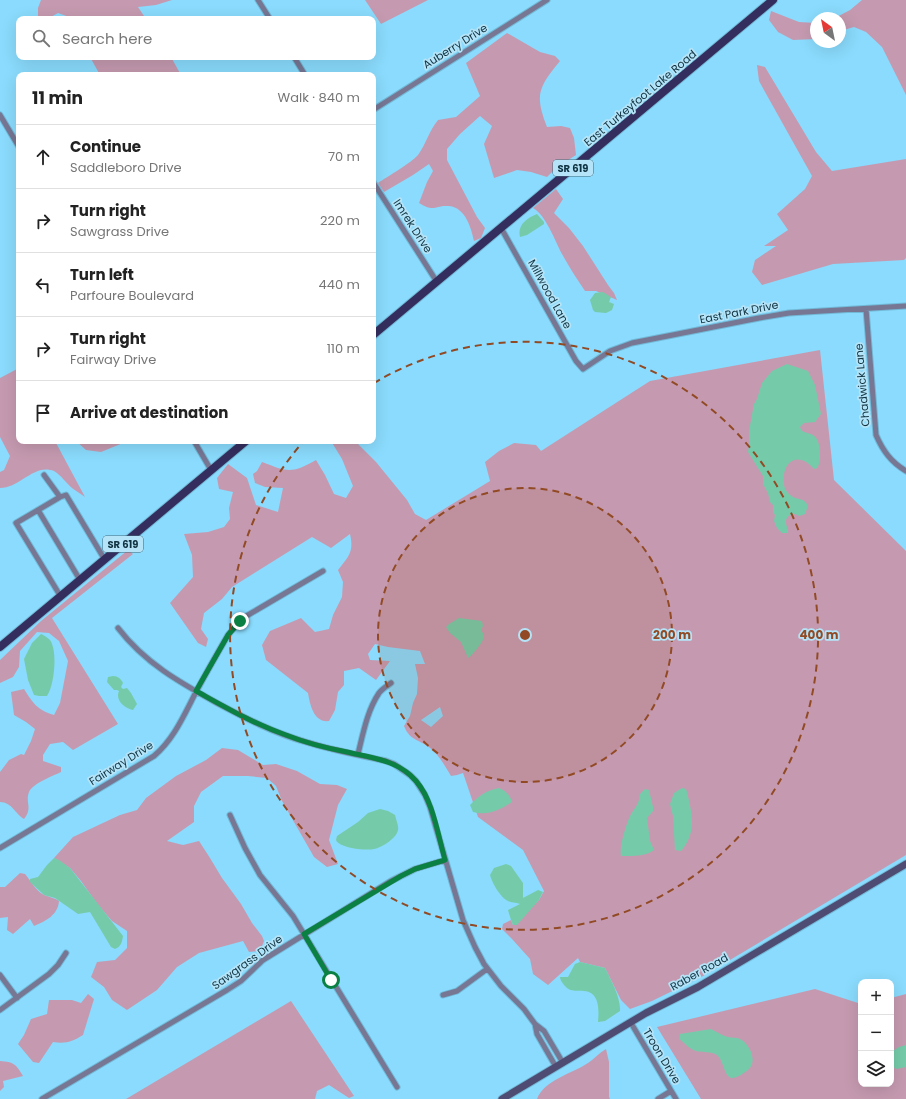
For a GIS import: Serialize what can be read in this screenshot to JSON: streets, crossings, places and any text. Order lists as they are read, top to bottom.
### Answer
{
  "streets": {
    "main road": ["East Turkeyfoot Lake Road", "SR 619"],
    "street": [
      "Auberry Drive",
      "Imrek Drive",
      "Millwood Lane",
      "East Park Drive",
      "Chadwick Lane",
      "Fairway Drive",
      "Sawgrass Drive",
      "Raber Road",
      "Troon Drive"
    ]
  },
  "crossings": [
    ["East Turkeyfoot Lake Road", "Imrek Drive"],
    ["East Turkeyfoot Lake Road", "Millwood Lane"],
    ["Millwood Lane", "East Park Drive"],
    ["East Park Drive", "Chadwick Lane"],
    ["Raber Road", "Troon Drive"]
  ],
  "north": "top left",
  "page": {
    "search": "Search here",
    "heading": ["11 min", "Walk · 840 m"],
    "list": [
      ["Continue", "Saddleboro Drive", "70 m"],
      ["Turn right", "Sawgrass Drive", "220 m"],
      ["Turn left", "Parfoure Boulevard", "440 m"],
      ["Turn right", "Fairway Drive", "110 m"],
      "Arrive at destination"
    ],
    "map_buttons": ["+", "−"]
  },
  "rings": ["200 m", "400 m"]
}
